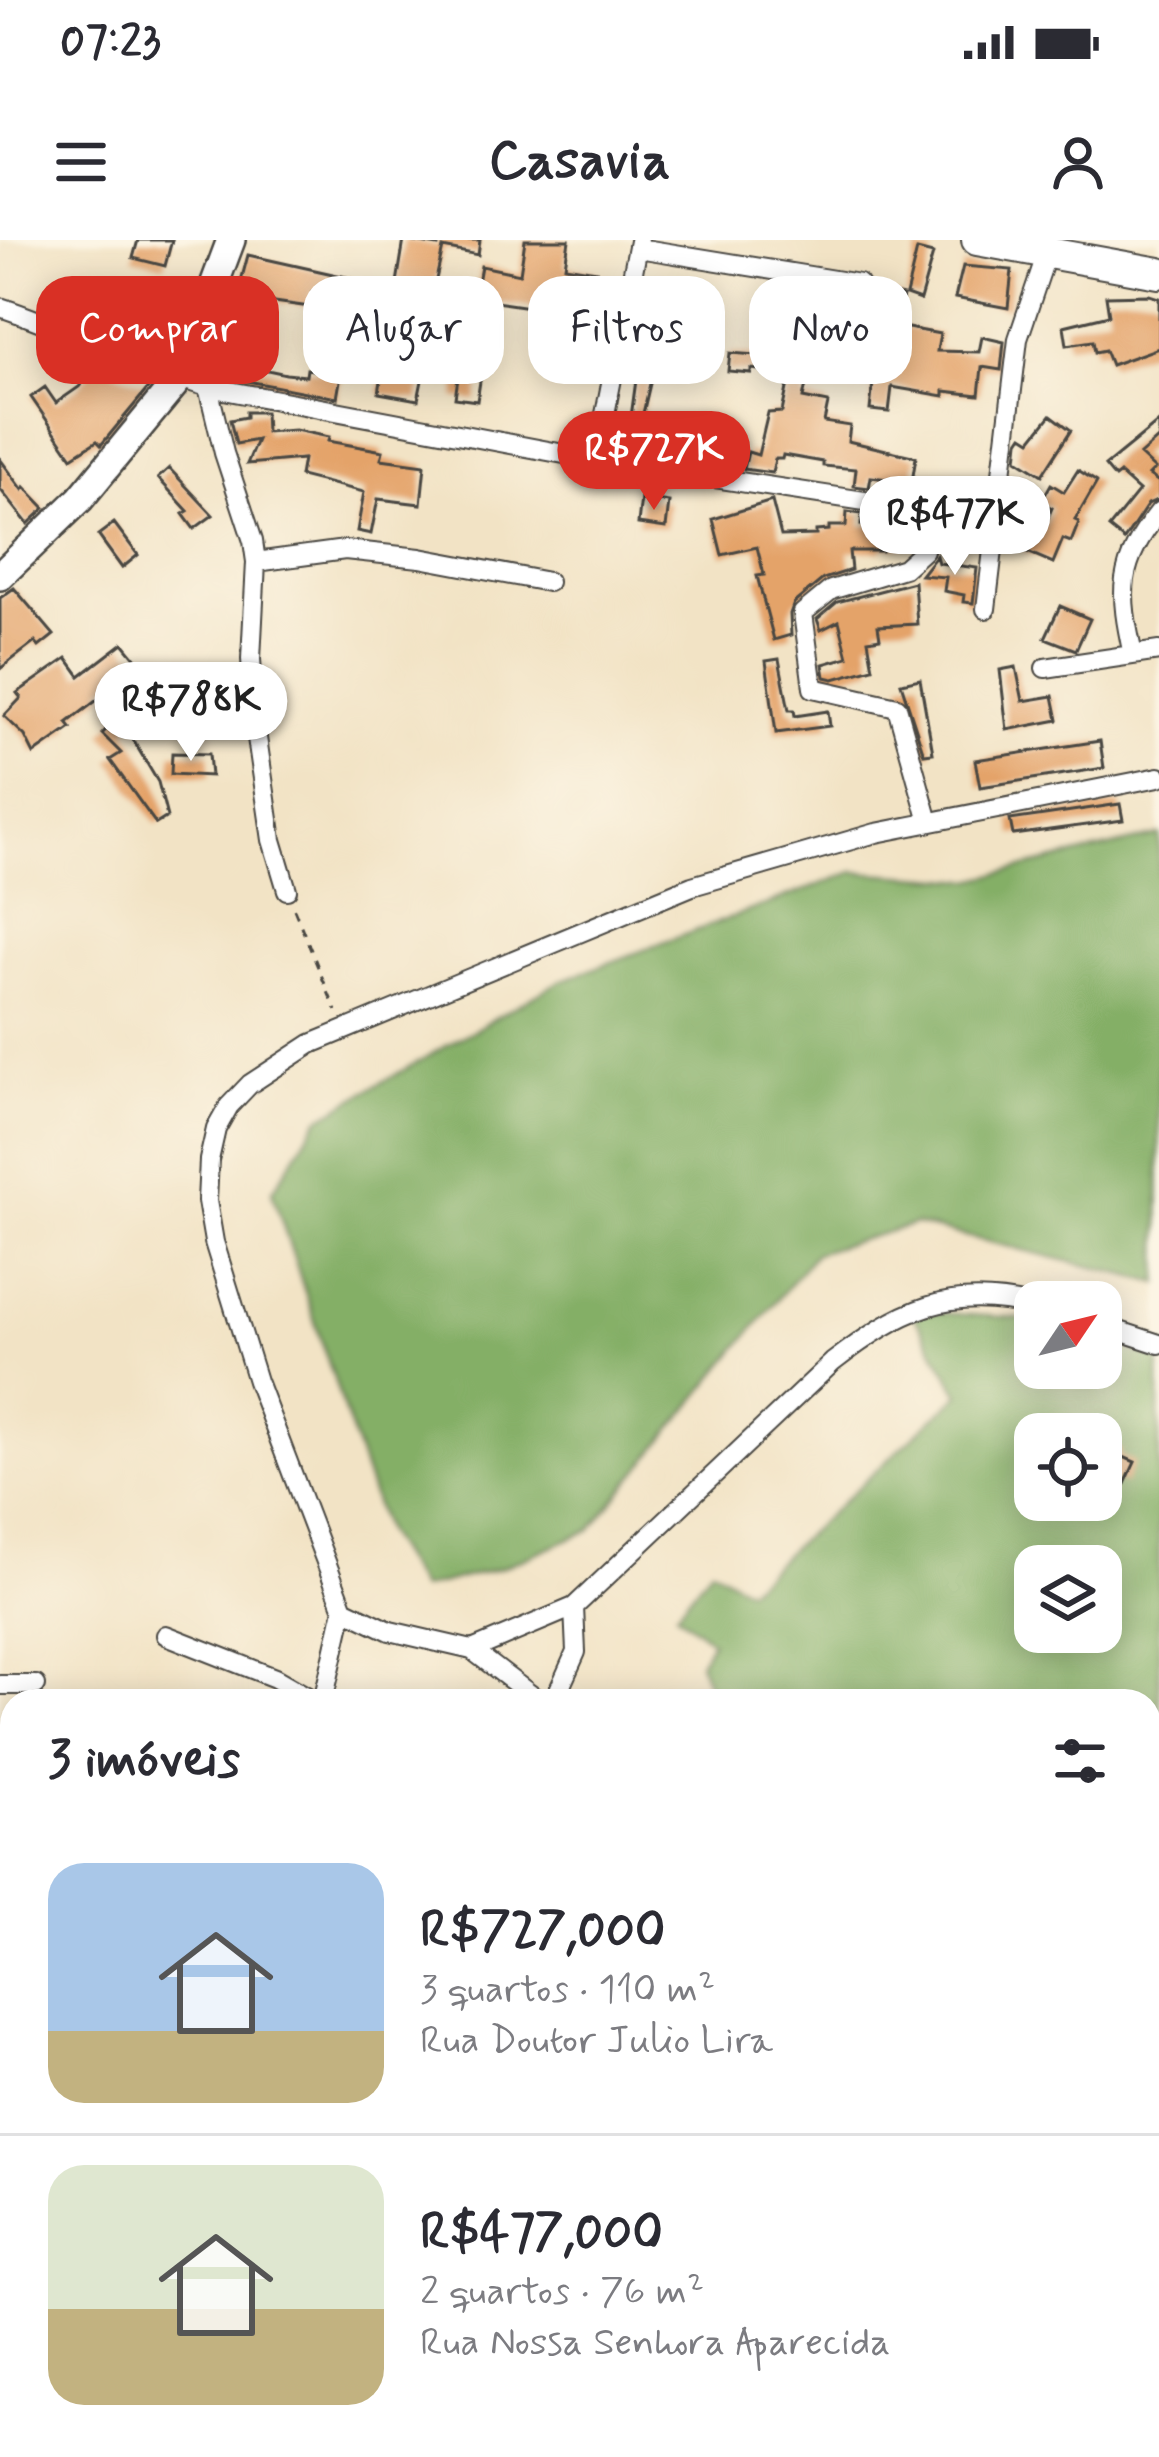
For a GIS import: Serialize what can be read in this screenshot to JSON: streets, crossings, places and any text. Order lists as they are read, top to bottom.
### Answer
{
  "north": "top right",
  "page": {
    "status": "07:23",
    "header": "Casavia",
    "chip": [
      "Comprar",
      "Alugar",
      "Filtros",
      "Novo"
    ],
    "price": ["R$727K", "R$477K", "R$788K"],
    "heading": "3 imóveis",
    "list": [
      {
        "name": "R$727,000",
        "note": "3 quartos · 110 m² · Rua Doutor Julio Lira"
      },
      {
        "name": "R$477,000",
        "note": "2 quartos · 76 m² · Rua Nossa Senhora Aparecida"
      }
    ]
  }
}
